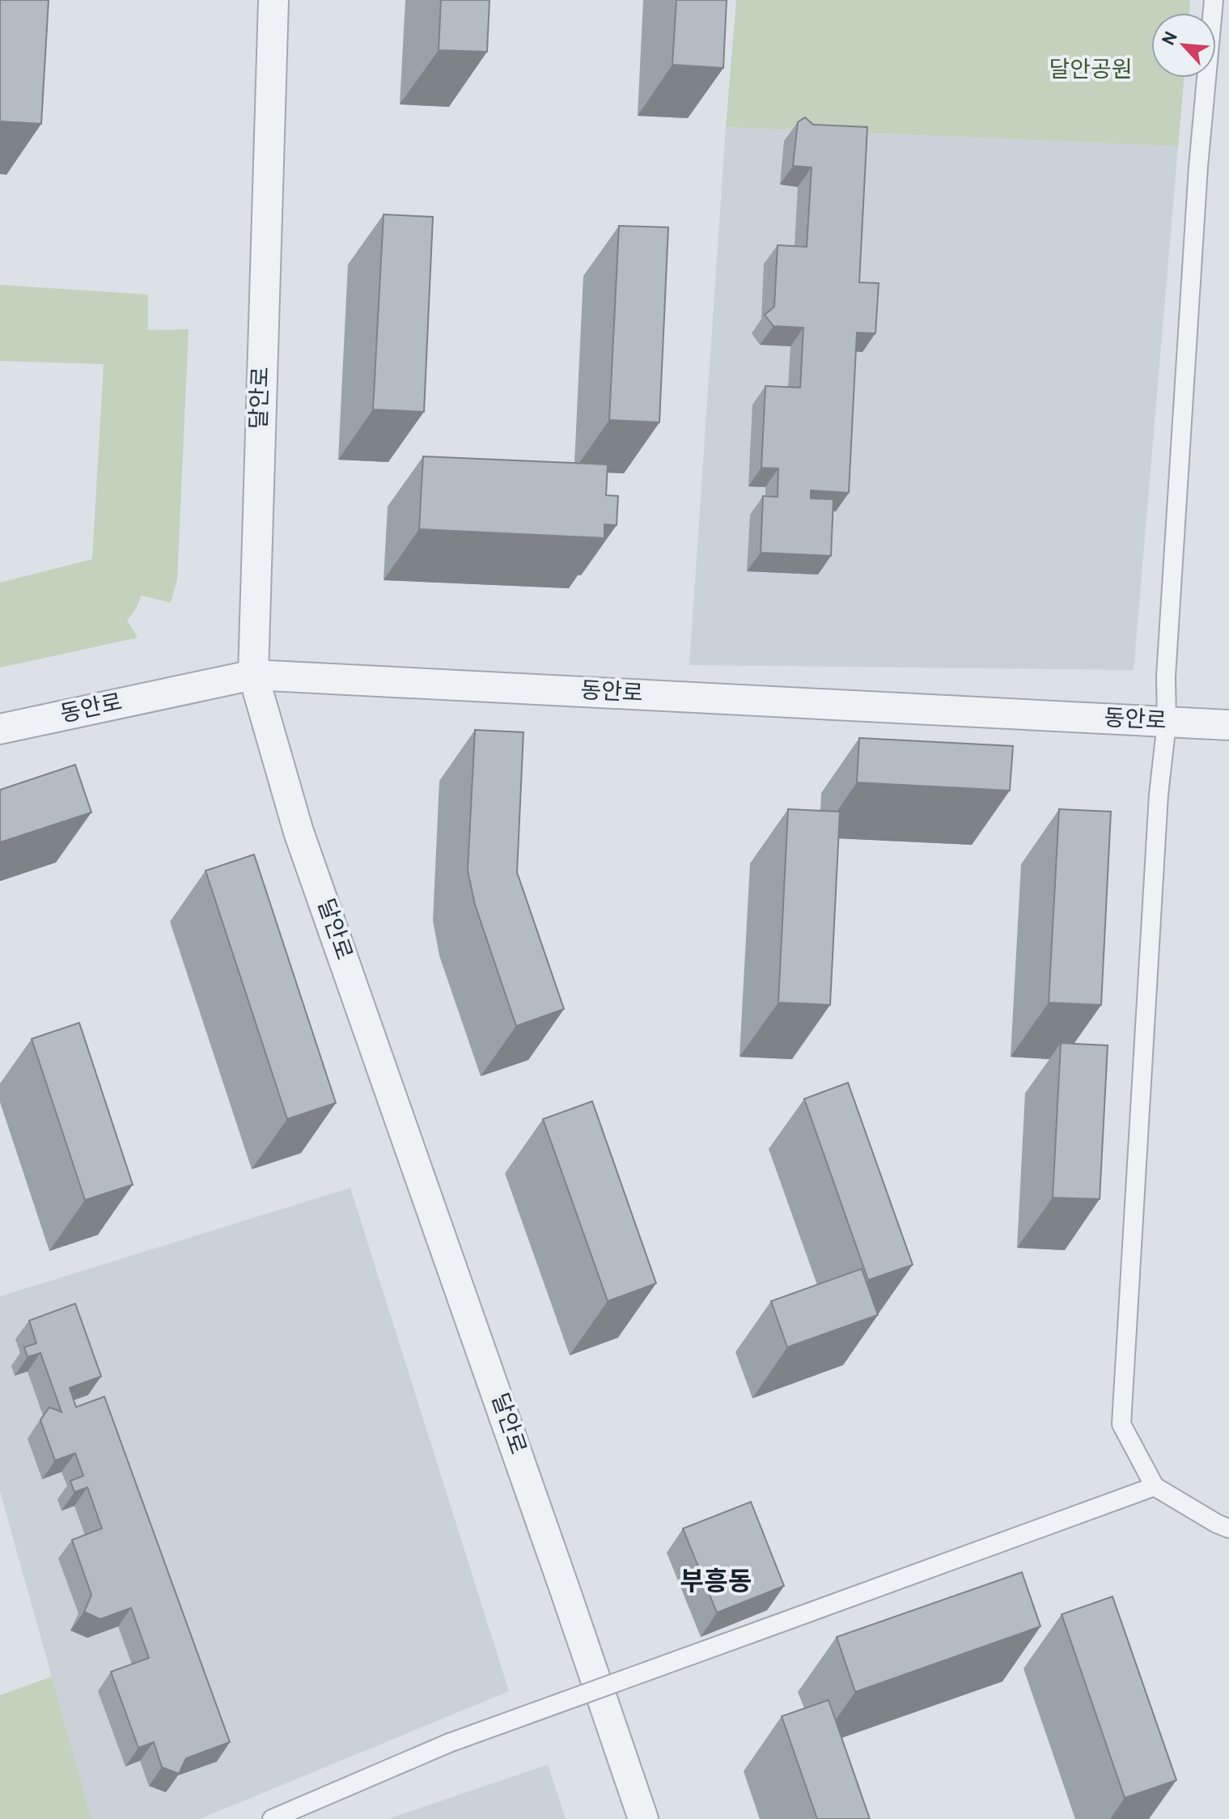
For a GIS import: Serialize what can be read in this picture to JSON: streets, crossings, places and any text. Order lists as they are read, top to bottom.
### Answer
{
  "streets": {
    "street": ["달안로", "동안로"]
  },
  "crossings": [
    ["달안로", "동안로"]
  ],
  "districts": ["부흥동"],
  "parks": ["달안공원"],
  "north": "top left"
}
